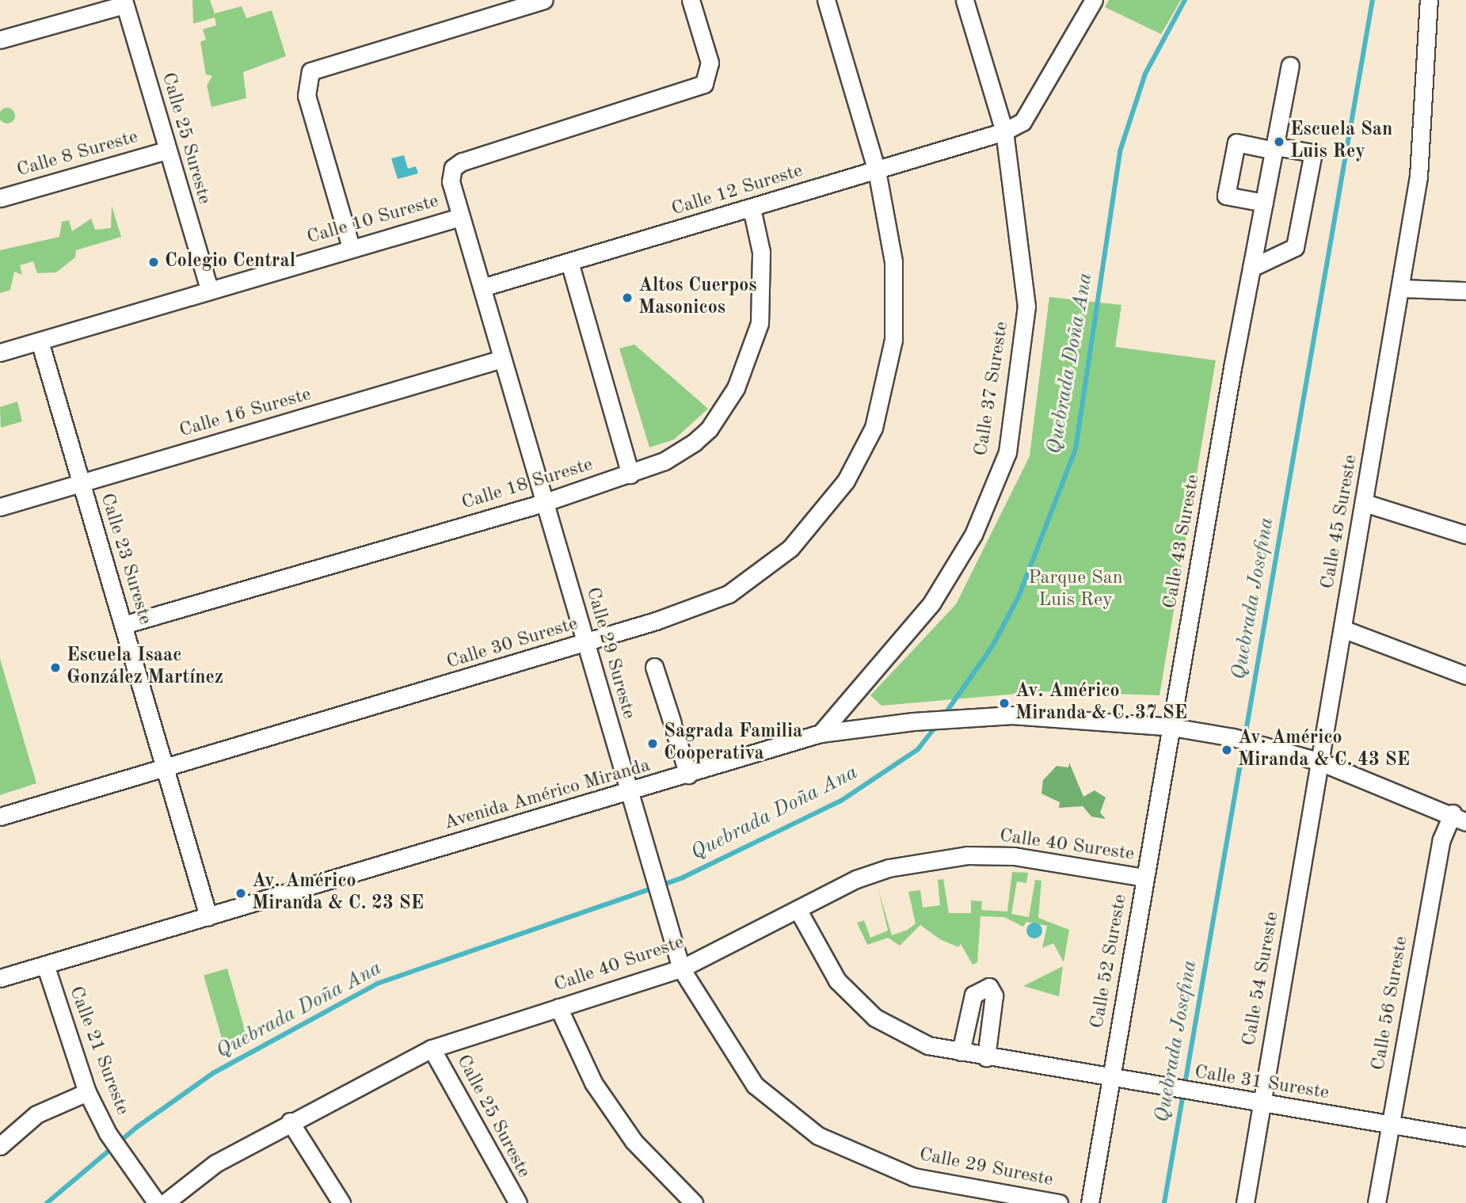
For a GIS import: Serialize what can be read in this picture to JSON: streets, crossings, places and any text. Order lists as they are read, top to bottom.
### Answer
{
  "streets": {
    "street": [
      "Calle 25 Sureste",
      "Calle 8 Sureste",
      "Calle 12 Sureste",
      "Calle 10 Sureste",
      "Calle 37 Sureste",
      "Calle 16 Sureste",
      "Calle 18 Sureste",
      "Calle 45 Sureste",
      "Calle 43 Sureste",
      "Calle 23 Sureste",
      "Calle 30 Sureste",
      "Calle 29 Sureste",
      "Avenida Américo Miranda",
      "Calle 40 Sureste",
      "Calle 52 Sureste",
      "Calle 54 Sureste",
      "Calle 56 Sureste",
      "Calle 21 Sureste",
      "Calle 31 Sureste"
    ]
  },
  "crossings": [
    ["Calle 25 Sureste", "Calle 8 Sureste"],
    ["Calle 25 Sureste", "Calle 10 Sureste"],
    ["Calle 25 Sureste", "Calle 40 Sureste"],
    ["Calle 12 Sureste", "Calle 37 Sureste"],
    ["Calle 12 Sureste", "Calle 18 Sureste"],
    ["Calle 12 Sureste", "Calle 30 Sureste"],
    ["Calle 12 Sureste", "Calle 29 Sureste"],
    ["Calle 10 Sureste", "Calle 23 Sureste"],
    ["Calle 10 Sureste", "Calle 29 Sureste"],
    ["Calle 37 Sureste", "Avenida Américo Miranda"],
    ["Calle 16 Sureste", "Calle 23 Sureste"],
    ["Calle 16 Sureste", "Calle 29 Sureste"],
    ["Calle 18 Sureste", "Calle 23 Sureste"],
    ["Calle 18 Sureste", "Calle 29 Sureste"],
    ["Calle 45 Sureste", "Avenida Américo Miranda"],
    ["Calle 45 Sureste", "Calle 54 Sureste"],
    ["Calle 43 Sureste", "Avenida Américo Miranda"],
    ["Calle 43 Sureste", "Calle 52 Sureste"],
    ["Calle 23 Sureste", "Calle 30 Sureste"],
    ["Calle 23 Sureste", "Avenida Américo Miranda"],
    ["Calle 30 Sureste", "Calle 29 Sureste"],
    ["Calle 29 Sureste", "Avenida Américo Miranda"],
    ["Calle 29 Sureste", "Calle 40 Sureste"],
    ["Avenida Américo Miranda", "Calle 52 Sureste"],
    ["Avenida Américo Miranda", "Calle 54 Sureste"],
    ["Avenida Américo Miranda", "Calle 56 Sureste"],
    ["Avenida Américo Miranda", "Calle 21 Sureste"],
    ["Calle 40 Sureste", "Calle 52 Sureste"],
    ["Calle 40 Sureste", "Calle 31 Sureste"],
    ["Calle 52 Sureste", "Calle 31 Sureste"],
    ["Calle 54 Sureste", "Calle 31 Sureste"],
    ["Calle 56 Sureste", "Calle 31 Sureste"]
  ],
  "water": ["Quebrada Doña Ana", "Quebrada Josefina"],
  "parks": ["Parque San Luis Rey"],
  "places": [
    "Escuela San Luis Rey",
    "Colegio Central",
    "Altos Cuerpos Masonicos",
    "Escuela Isaac González Martínez",
    "Av. Américo Miranda & C. 37 SE",
    "Sagrada Familia Cooperativa",
    "Av. Américo Miranda & C. 43 SE",
    "Av. Américo Miranda & C. 23 SE"
  ]
}
